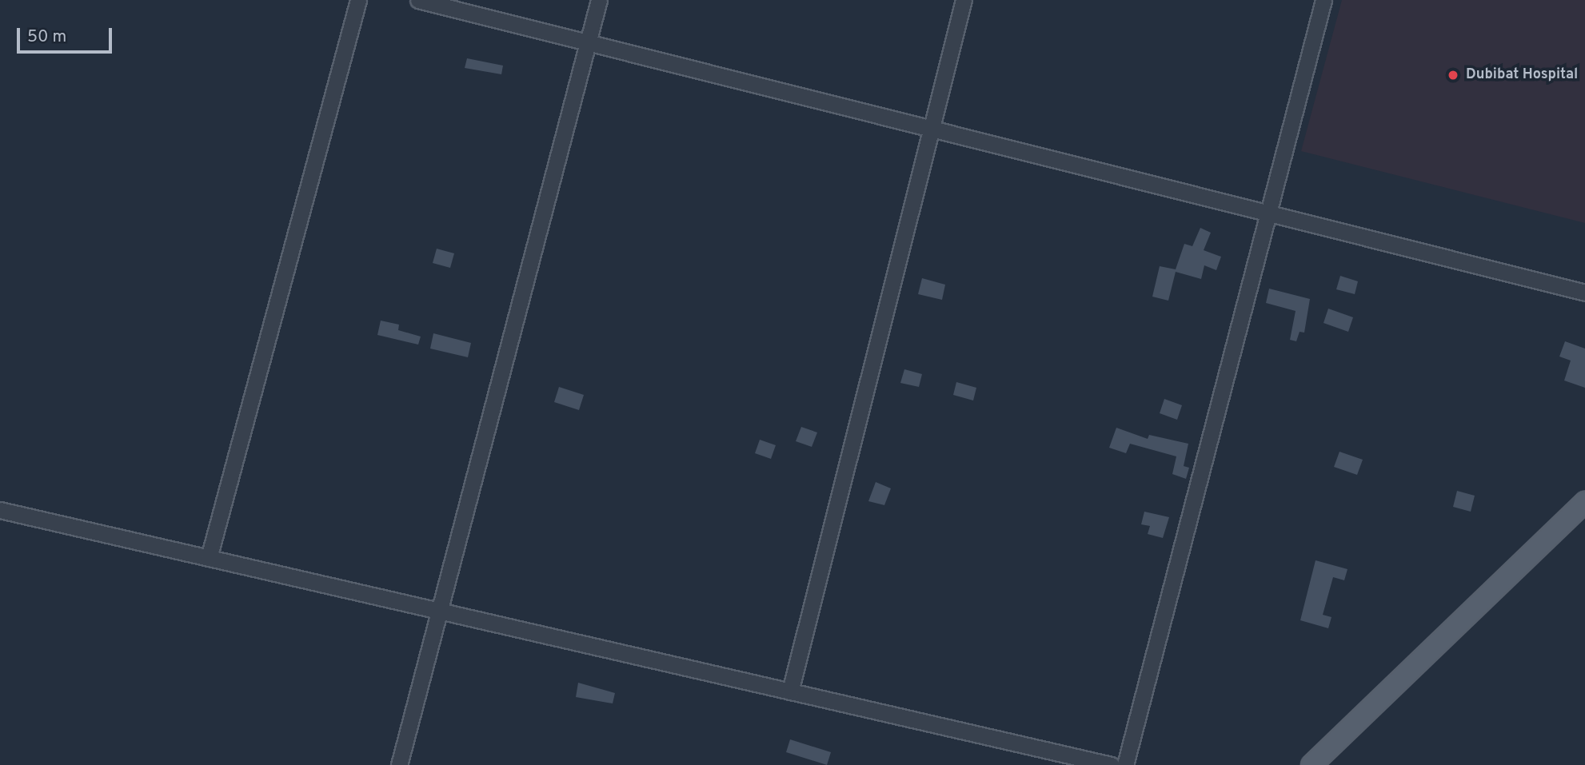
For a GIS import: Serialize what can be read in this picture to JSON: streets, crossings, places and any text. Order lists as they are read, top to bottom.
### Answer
{
  "places": ["Dubibat Hospital"],
  "scale_bar": "50 m"
}
